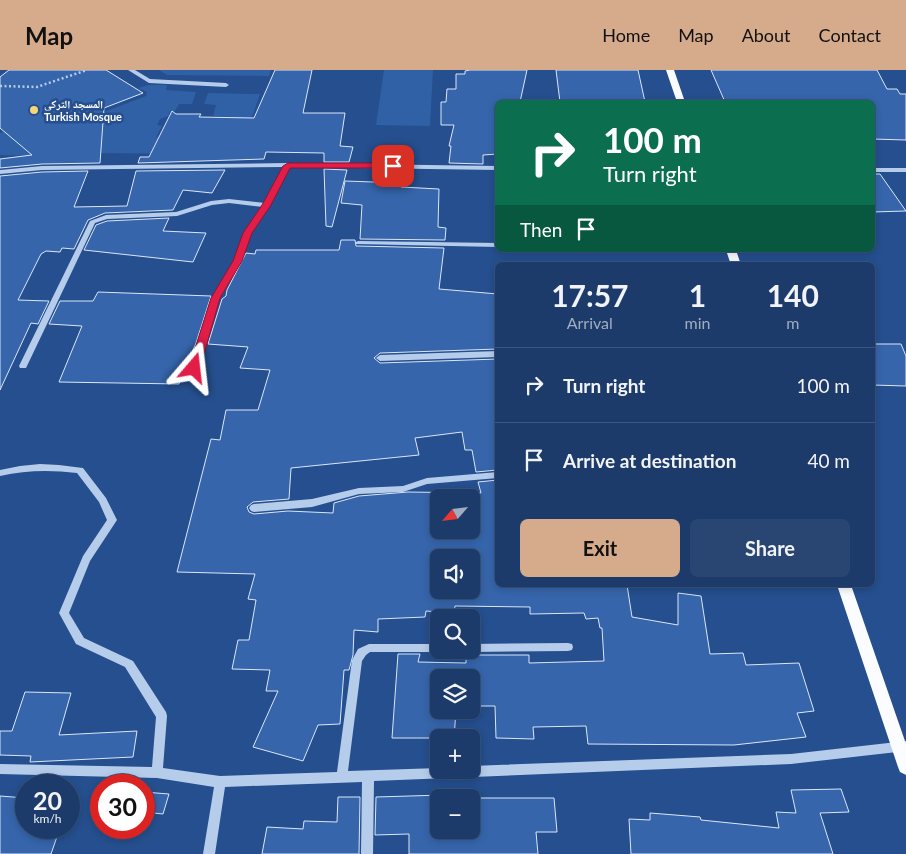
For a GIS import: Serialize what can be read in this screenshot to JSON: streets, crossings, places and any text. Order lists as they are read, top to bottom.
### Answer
{
  "places": ["المسجد التركي Turkish Mosque"],
  "north": "bottom left",
  "page": {
    "header": "Map",
    "nav": [
      "Home",
      "Map",
      "About",
      "Contact"
    ],
    "turn": ["100 m", "Turn right"],
    "then": "Then",
    "eta": [
      "17:57",
      "Arrival",
      "1",
      "min",
      "140",
      "m"
    ],
    "list": [
      {
        "name": "Turn right",
        "value": "100 m"
      },
      {
        "name": "Arrive at destination",
        "value": "40 m"
      }
    ],
    "map_buttons": ["+", "−"],
    "buttons": ["Exit", "Share"],
    "speed": "20 km/h",
    "limit": "30"
  }
}
